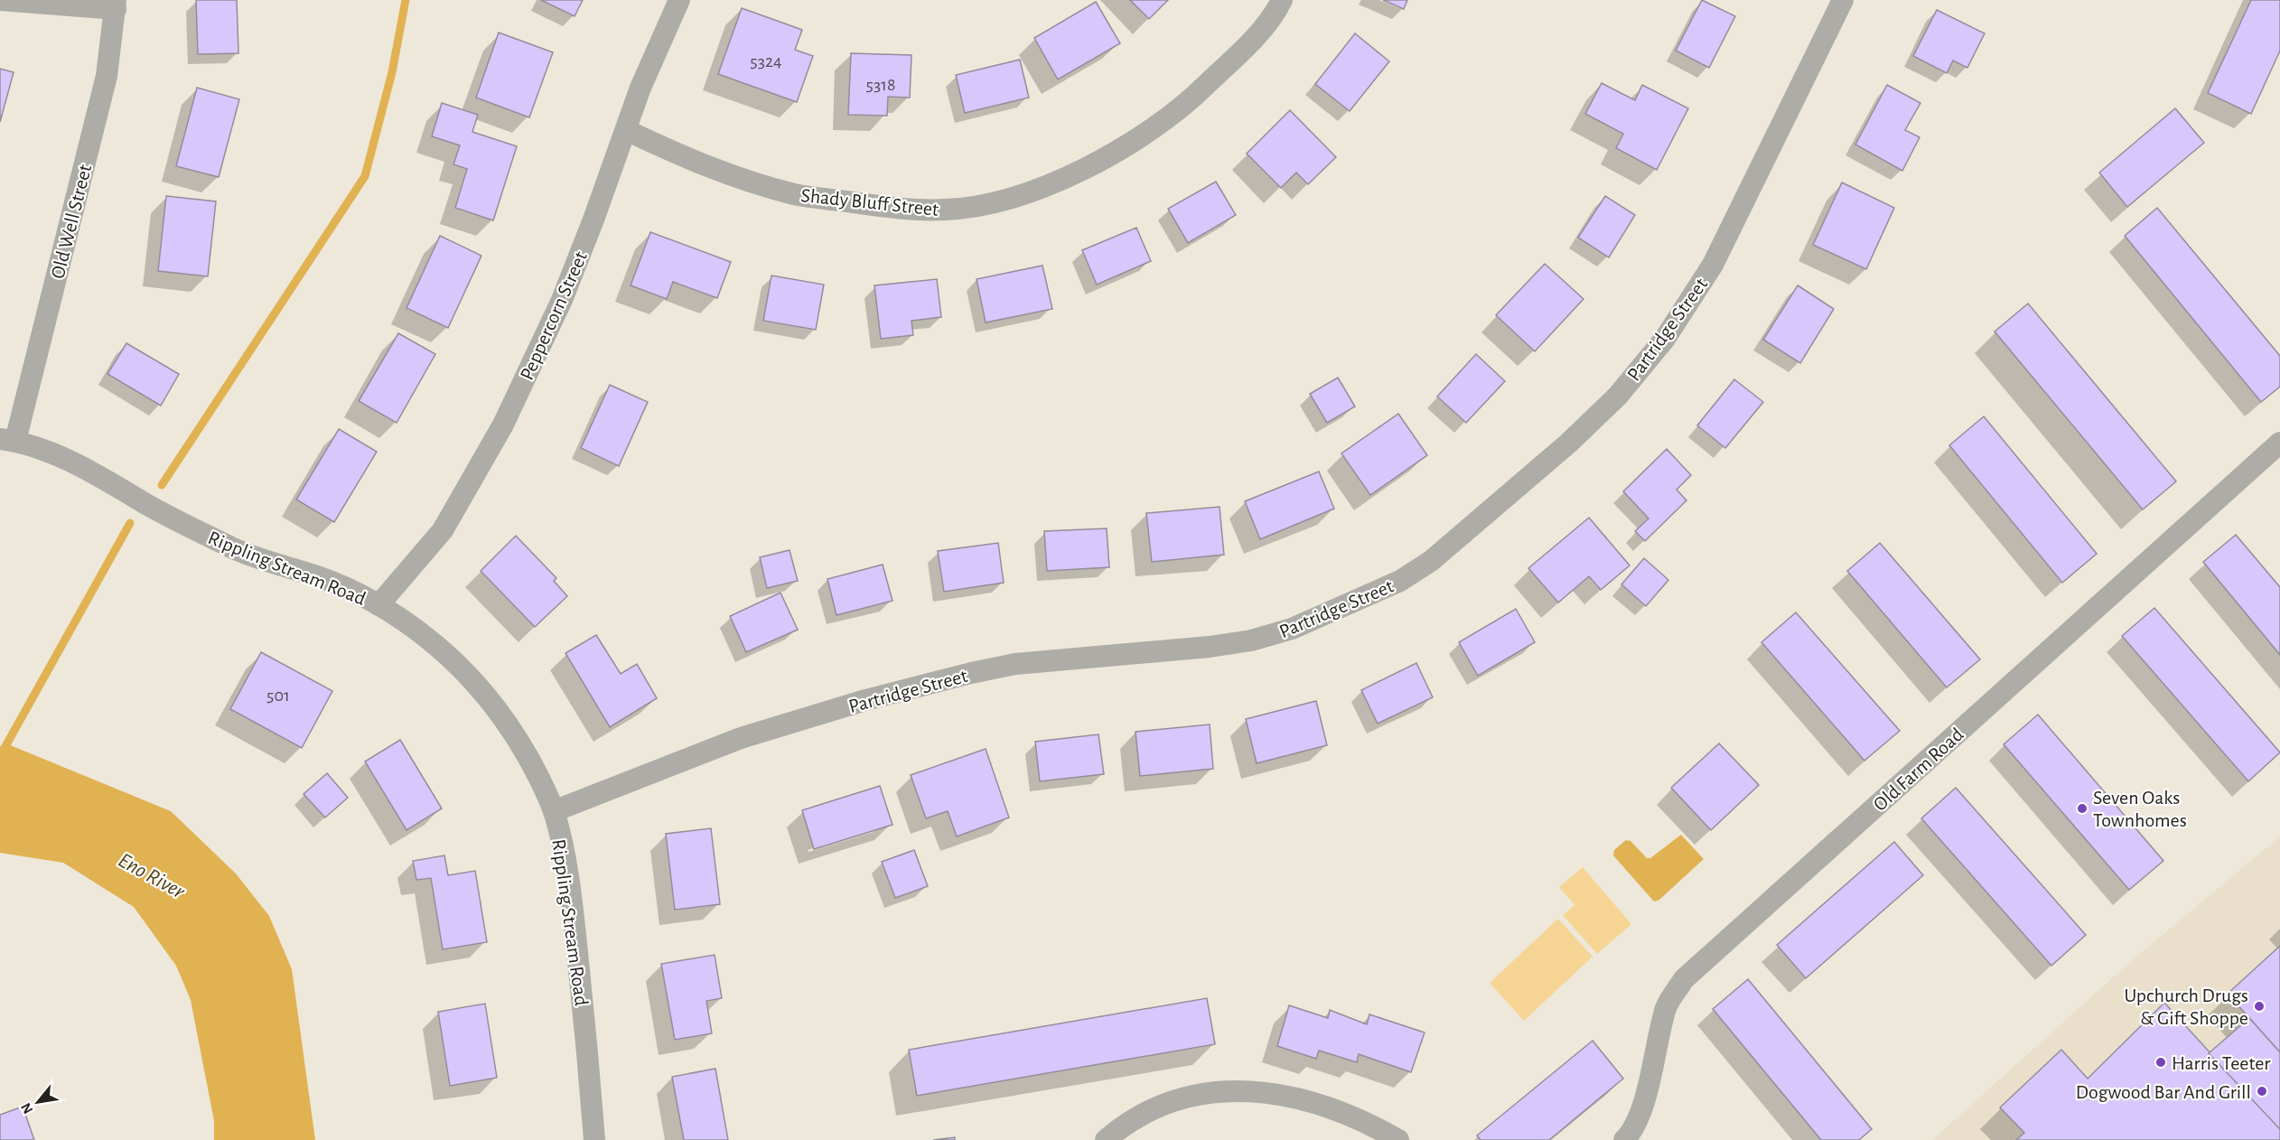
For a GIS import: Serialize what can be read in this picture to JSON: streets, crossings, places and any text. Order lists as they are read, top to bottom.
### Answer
{
  "streets": {
    "street": [
      "Shady Bluff Street",
      "Old Well Street",
      "Peppercorn Street",
      "Partridge Street",
      "Rippling Stream Road",
      "Old Farm Road"
    ]
  },
  "crossings": [
    ["Shady Bluff Street", "Peppercorn Street"],
    ["Old Well Street", "Rippling Stream Road"],
    ["Peppercorn Street", "Rippling Stream Road"],
    ["Partridge Street", "Rippling Stream Road"]
  ],
  "water": ["Eno River"],
  "places": [
    "Seven Oaks Townhomes",
    "Upchurch Drugs & Gift Shoppe",
    "Harris Teeter",
    "Dogwood Bar And Grill"
  ],
  "house_numbers": ["5324", "5318", "501"],
  "north": "bottom left"
}
